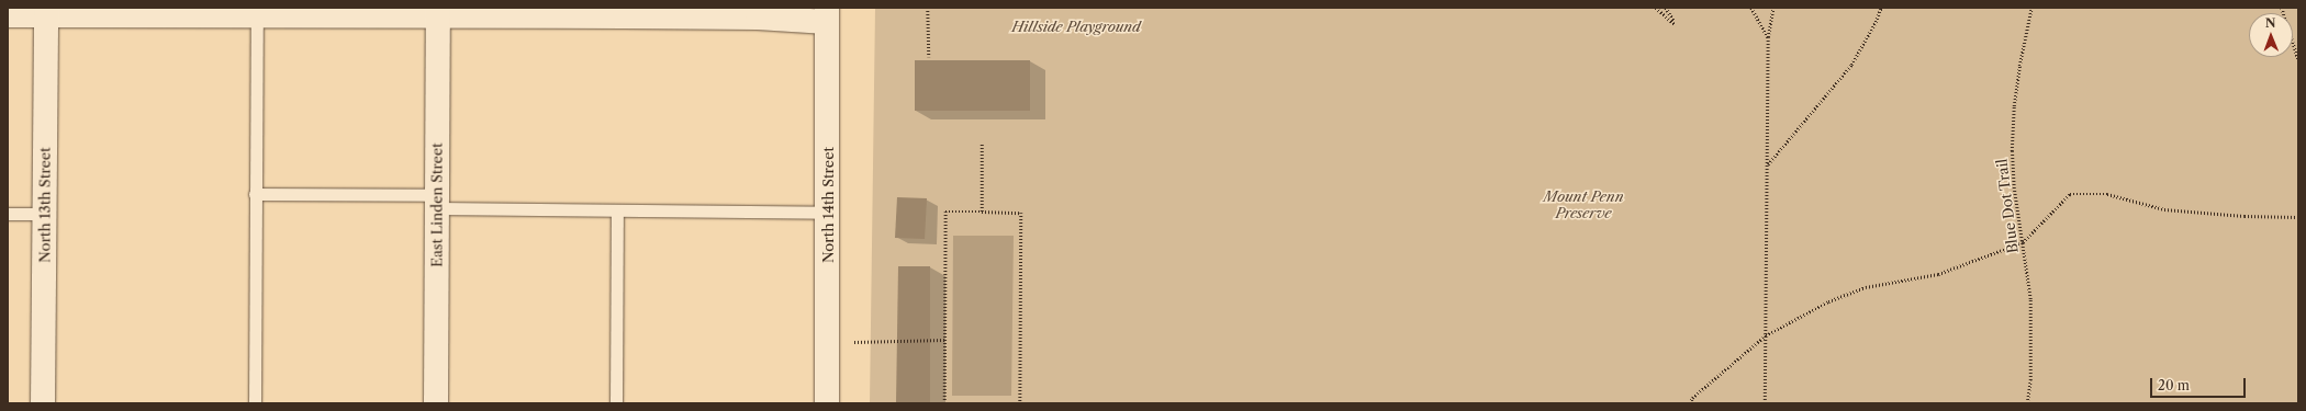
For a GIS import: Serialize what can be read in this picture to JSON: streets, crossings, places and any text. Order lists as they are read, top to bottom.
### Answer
{
  "streets": {
    "street": ["North 13th Street", "East Linden Street", "North 14th Street"],
    "path": ["Blue Dot Trail"]
  },
  "parks": ["Hillside Playground", "Mount Penn Preserve"],
  "scale_bar": "20 m",
  "north": "top"
}
